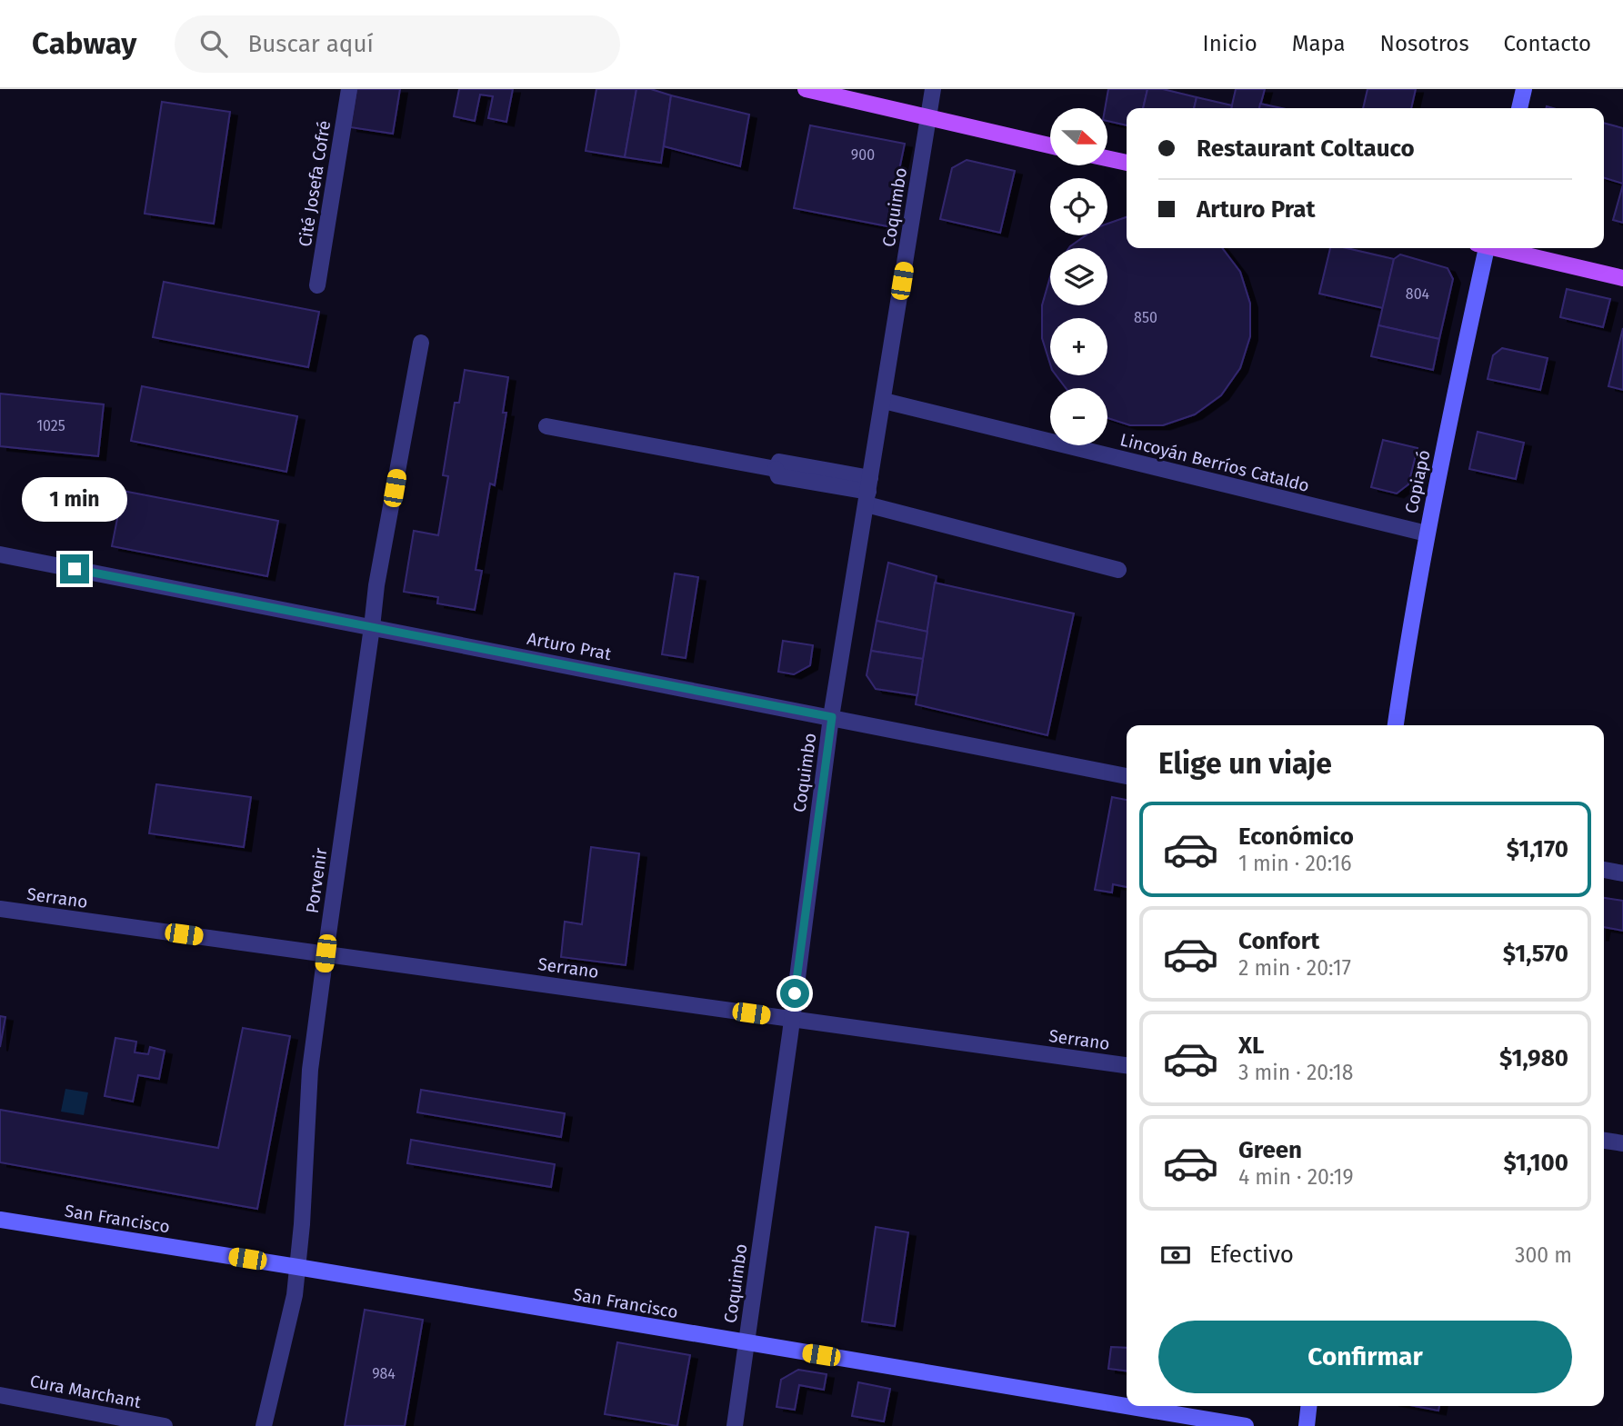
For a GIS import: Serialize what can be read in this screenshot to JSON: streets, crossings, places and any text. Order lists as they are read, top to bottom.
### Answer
{
  "streets": {
    "main road": ["Copiapó", "San Francisco"],
    "street": [
      "Cité Josefa Cofré",
      "Coquimbo",
      "Lincoyán Berríos Cataldo",
      "Arturo Prat",
      "Porvenir",
      "Serrano",
      "Cura Marchant"
    ]
  },
  "crossings": [
    ["Coquimbo", "Lincoyán Berríos Cataldo"],
    ["Coquimbo", "Arturo Prat"],
    ["Coquimbo", "Serrano"],
    ["Coquimbo", "San Francisco"],
    ["Lincoyán Berríos Cataldo", "Copiapó"],
    ["Arturo Prat", "Porvenir"],
    ["Porvenir", "Serrano"],
    ["Porvenir", "San Francisco"]
  ],
  "house_numbers": [
    "900",
    "804",
    "850",
    "1025",
    "984"
  ],
  "north": "right",
  "page": {
    "header": "Cabway",
    "search": "Buscar aquí",
    "nav": [
      "Inicio",
      "Mapa",
      "Nosotros",
      "Contacto"
    ],
    "map_buttons": ["+", "−"],
    "banner": ["Restaurant Coltauco", "Arturo Prat"],
    "bubble": "1 min",
    "heading": "Elige un viaje",
    "list": [
      {
        "name": "Económico",
        "note": "1 min · 20:16",
        "value": "$1,170"
      },
      {
        "name": "Confort",
        "note": "2 min · 20:17",
        "value": "$1,570"
      },
      {
        "name": "XL",
        "note": "3 min · 20:18",
        "value": "$1,980"
      },
      {
        "name": "Green",
        "note": "4 min · 20:19",
        "value": "$1,100"
      }
    ],
    "pay": ["Efectivo", "300 m"],
    "buttons": "Confirmar"
  }
}
